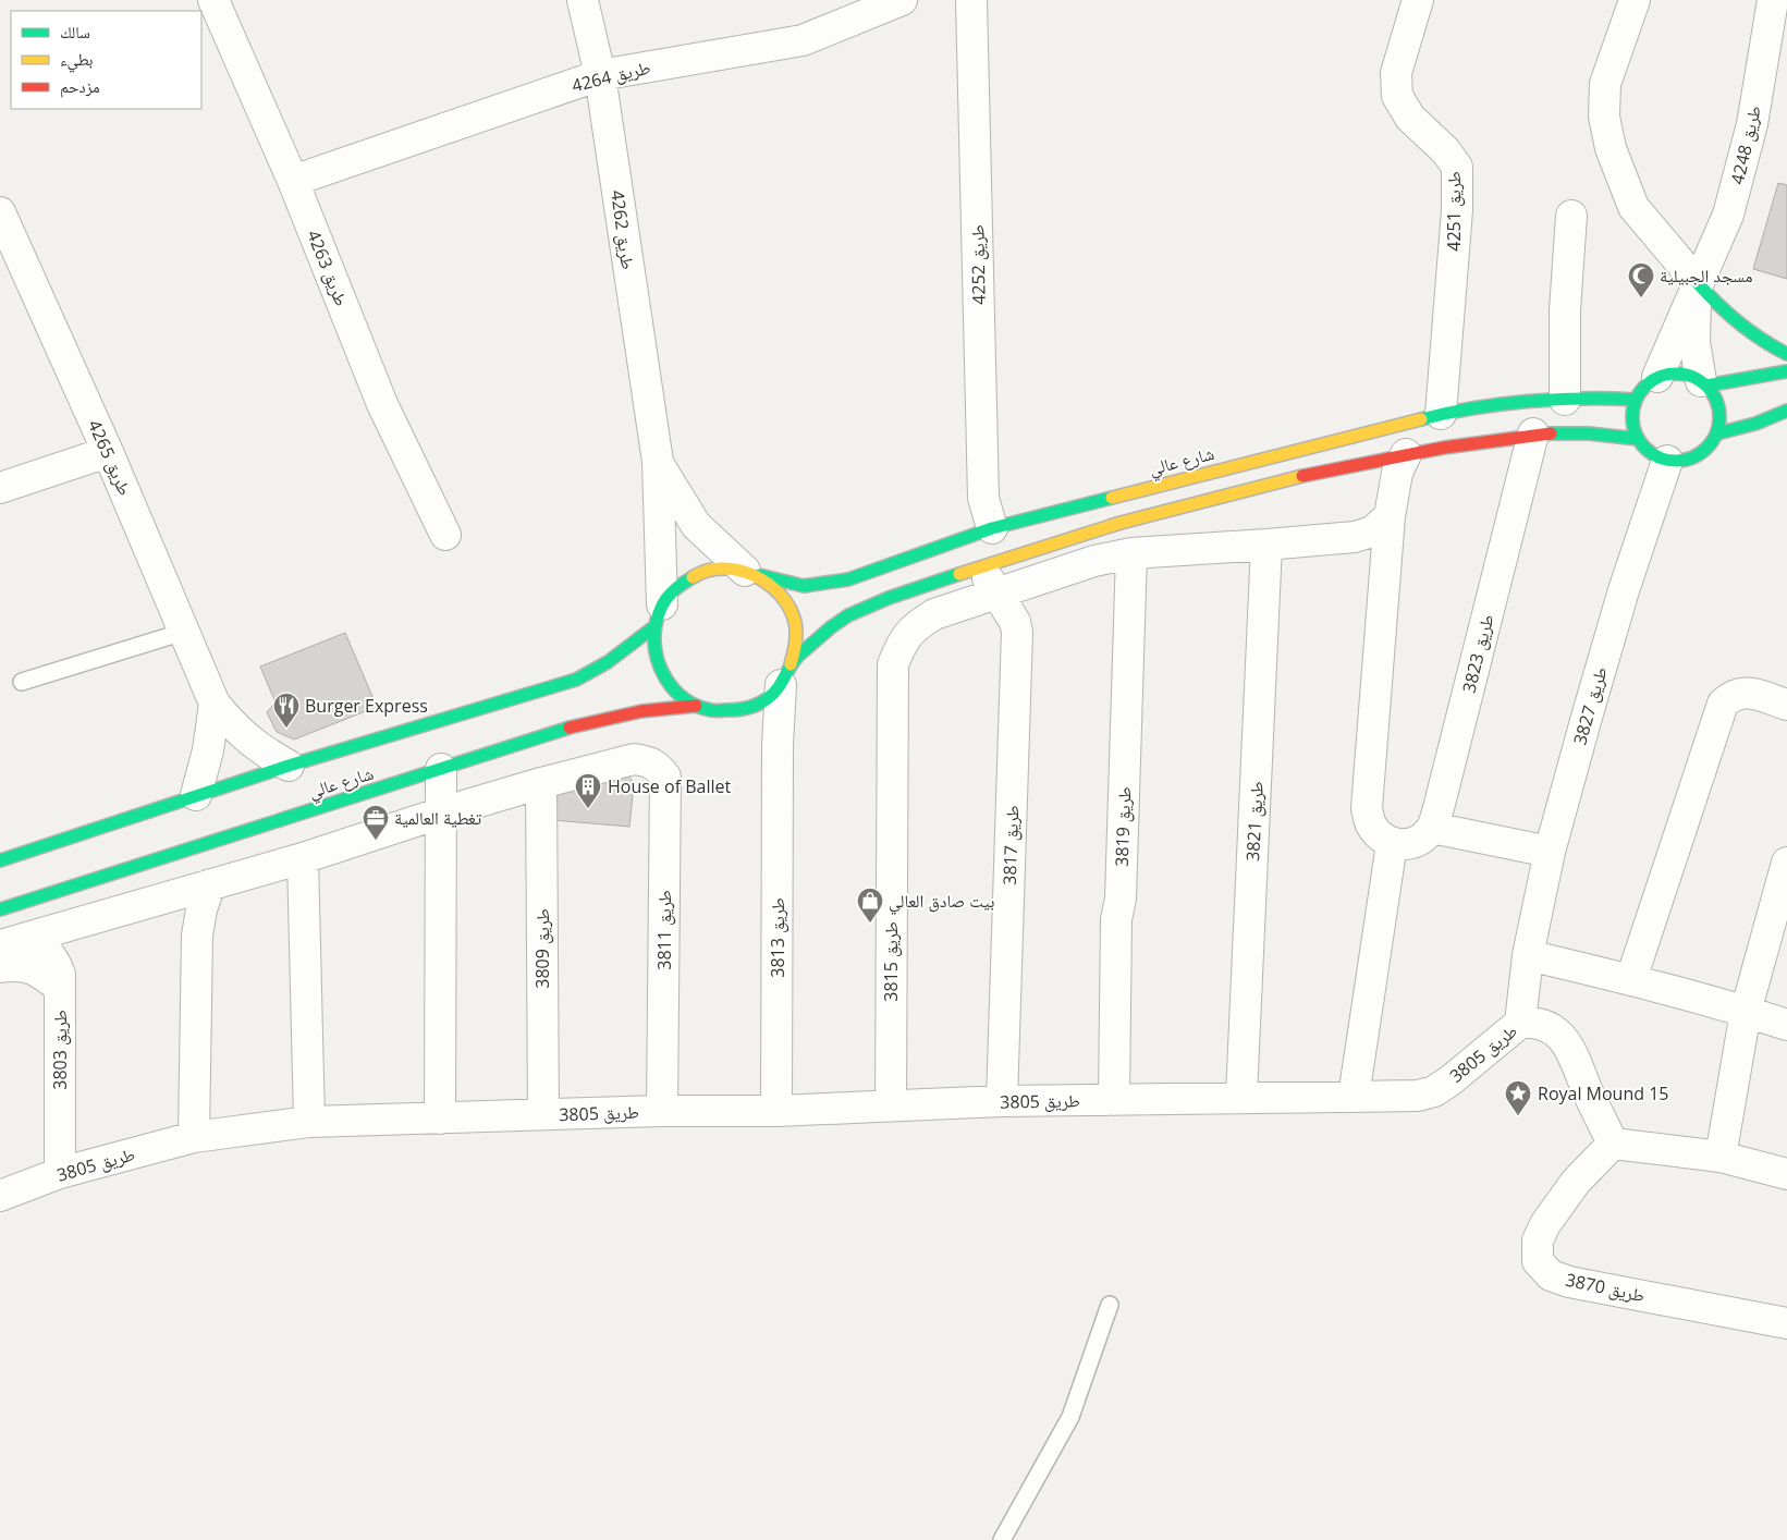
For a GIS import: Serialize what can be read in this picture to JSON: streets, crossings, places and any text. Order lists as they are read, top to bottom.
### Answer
{
  "streets": {
    "street": [
      "طريق 4264",
      "طريق 4248",
      "طريق 4251",
      "طريق 4262",
      "طريق 4252",
      "طريق 4263",
      "طريق 4265",
      "شارع عالي",
      "طريق 3823",
      "طريق 3827",
      "طريق 3821",
      "طريق 3819",
      "طريق 3817",
      "طريق 3811",
      "طريق 3813",
      "طريق 3809",
      "طريق 3815",
      "طريق 3803",
      "طريق 3805",
      "طريق 3870"
    ]
  },
  "crossings": [
    ["طريق 4264", "طريق 4262"],
    ["طريق 4264", "طريق 4263"],
    ["طريق 4248", "شارع عالي"],
    ["طريق 4248", "طريق 3827"],
    ["طريق 4251", "شارع عالي"],
    ["طريق 4262", "شارع عالي"],
    ["طريق 4262", "طريق 3813"],
    ["طريق 4252", "شارع عالي"],
    ["شارع عالي", "طريق 3827"],
    ["شارع عالي", "طريق 3813"],
    ["طريق 3827", "طريق 3805"],
    ["طريق 3821", "طريق 3815"],
    ["طريق 3821", "طريق 3805"],
    ["طريق 3819", "طريق 3815"],
    ["طريق 3819", "طريق 3805"],
    ["طريق 3817", "طريق 3815"],
    ["طريق 3817", "طريق 3805"],
    ["طريق 3811", "طريق 3809"],
    ["طريق 3811", "طريق 3805"],
    ["طريق 3813", "طريق 3805"],
    ["طريق 3809", "طريق 3805"],
    ["طريق 3815", "طريق 3805"],
    ["طريق 3803", "طريق 3805"],
    ["طريق 3805", "طريق 3870"]
  ],
  "places": {
    "mosque": ["مسجد الجبيلية"],
    "restaurant": ["Burger Express"],
    "building": ["House of Ballet"],
    "office": ["تغطية العالمية"],
    "shop": ["بيت صادق العالي"],
    "place": ["Royal Mound 15"]
  },
  "legend": ["سالك", "بطيء", "مزدحم"]
}
